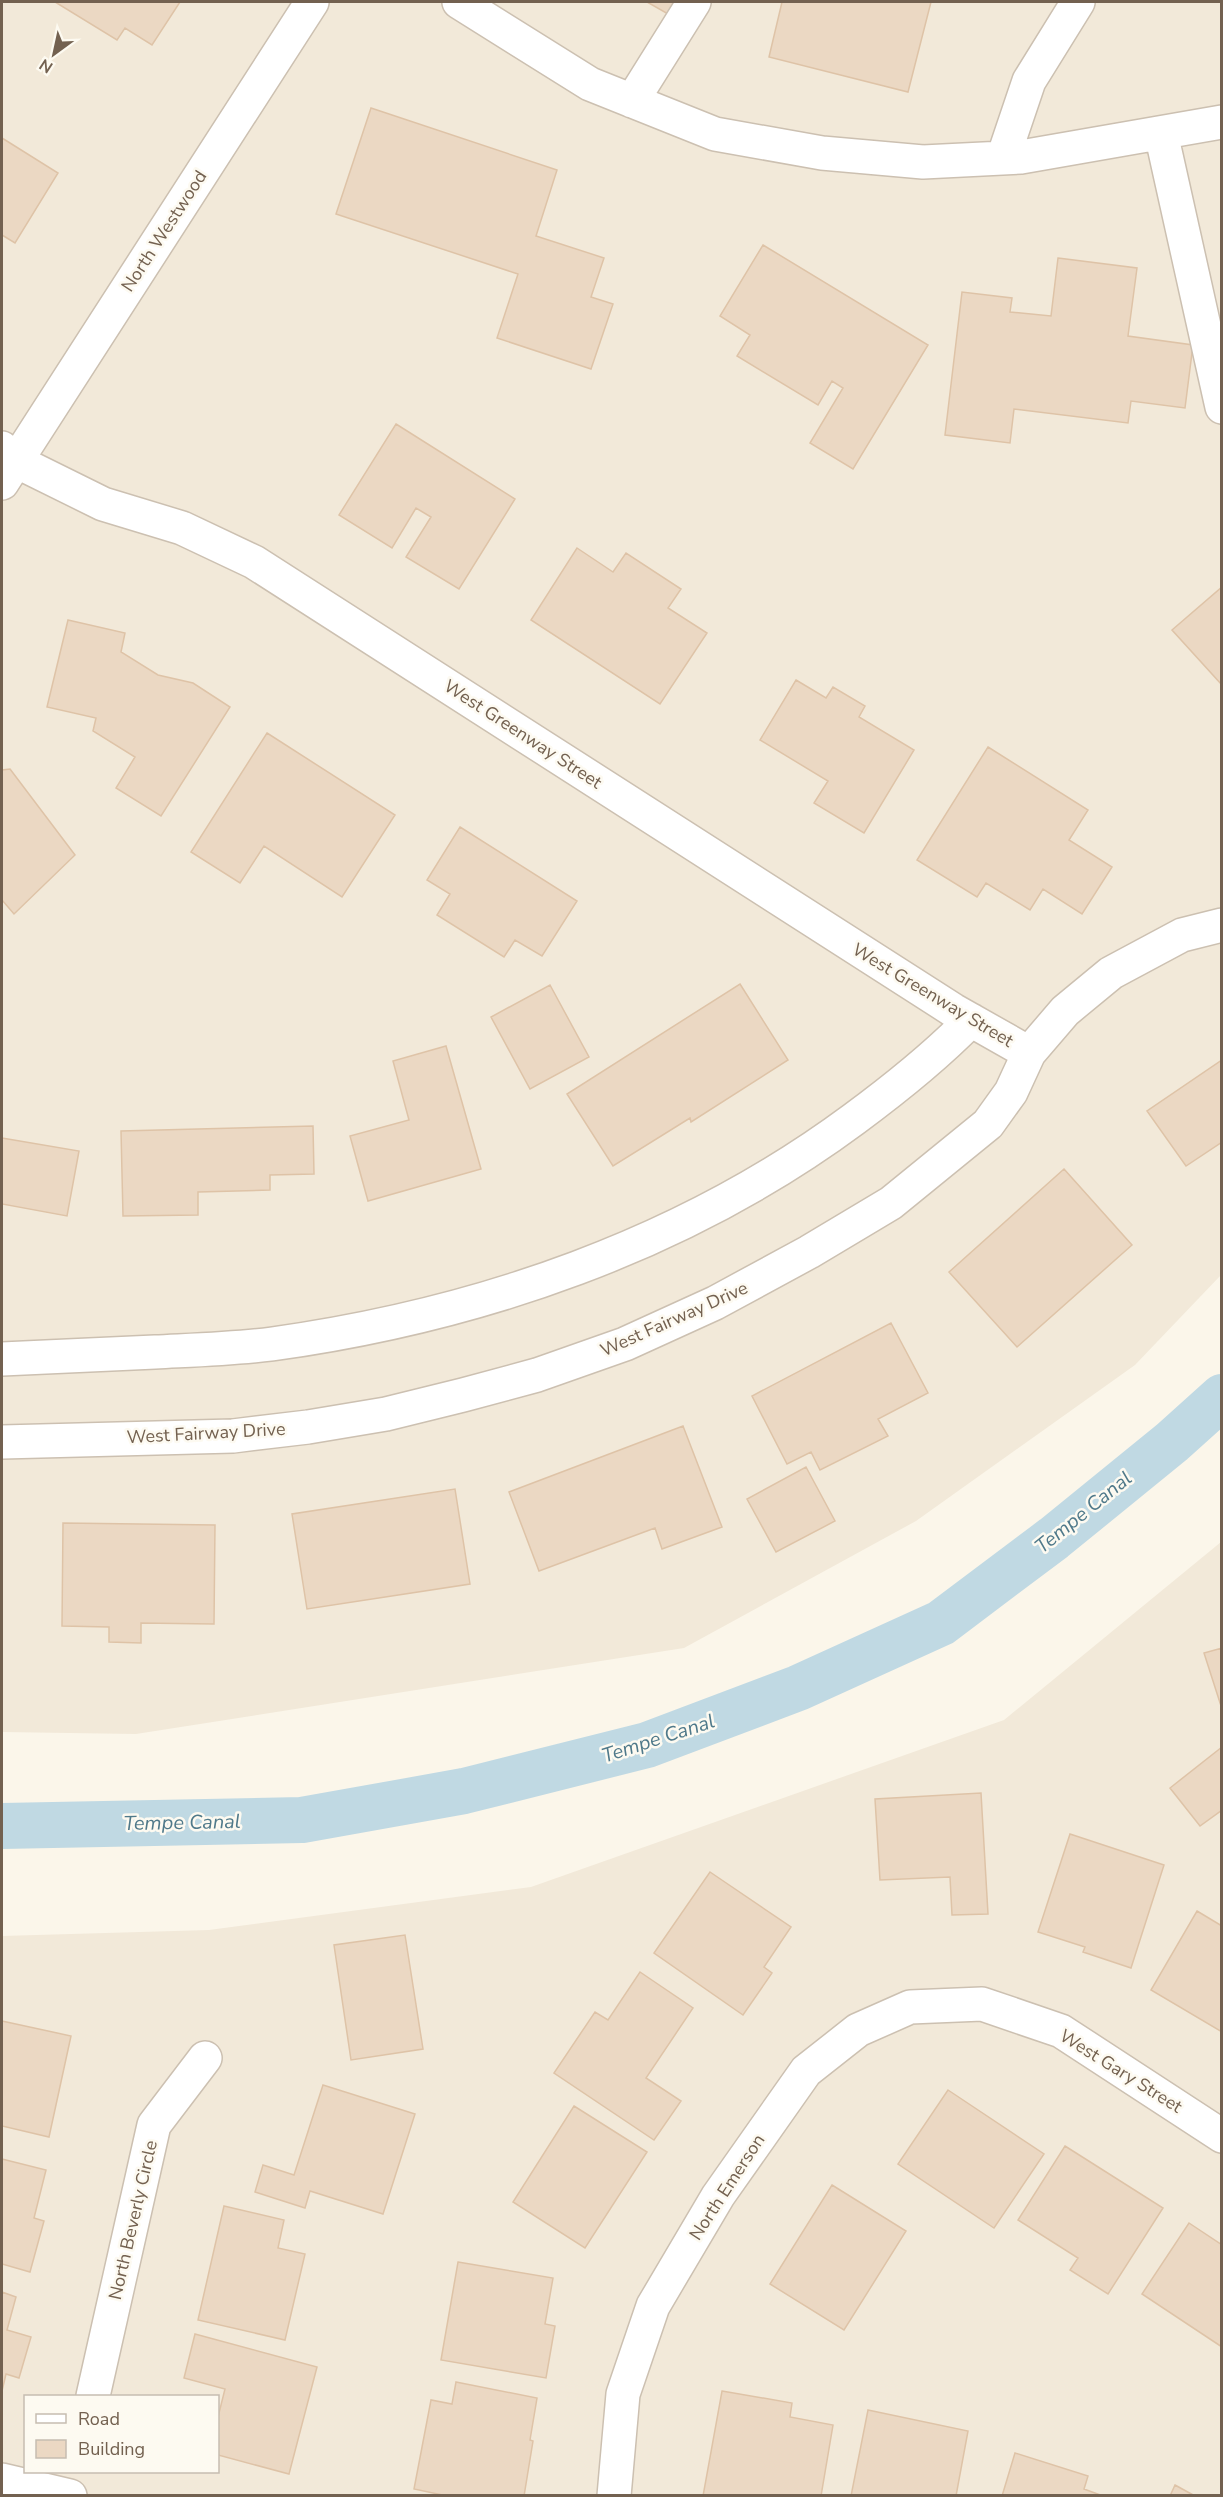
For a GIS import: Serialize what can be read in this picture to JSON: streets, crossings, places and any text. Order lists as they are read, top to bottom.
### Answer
{
  "streets": {
    "street": [
      "North Westwood",
      "West Greenway Street",
      "West Fairway Drive",
      "West Gary Street",
      "North Emerson",
      "North Beverly Circle"
    ]
  },
  "crossings": [
    ["North Westwood", "West Greenway Street"],
    ["West Greenway Street", "West Fairway Drive"],
    ["West Gary Street", "North Emerson"]
  ],
  "water": ["Tempe Canal"],
  "legend": ["Road", "Building"],
  "north": "bottom left"
}
